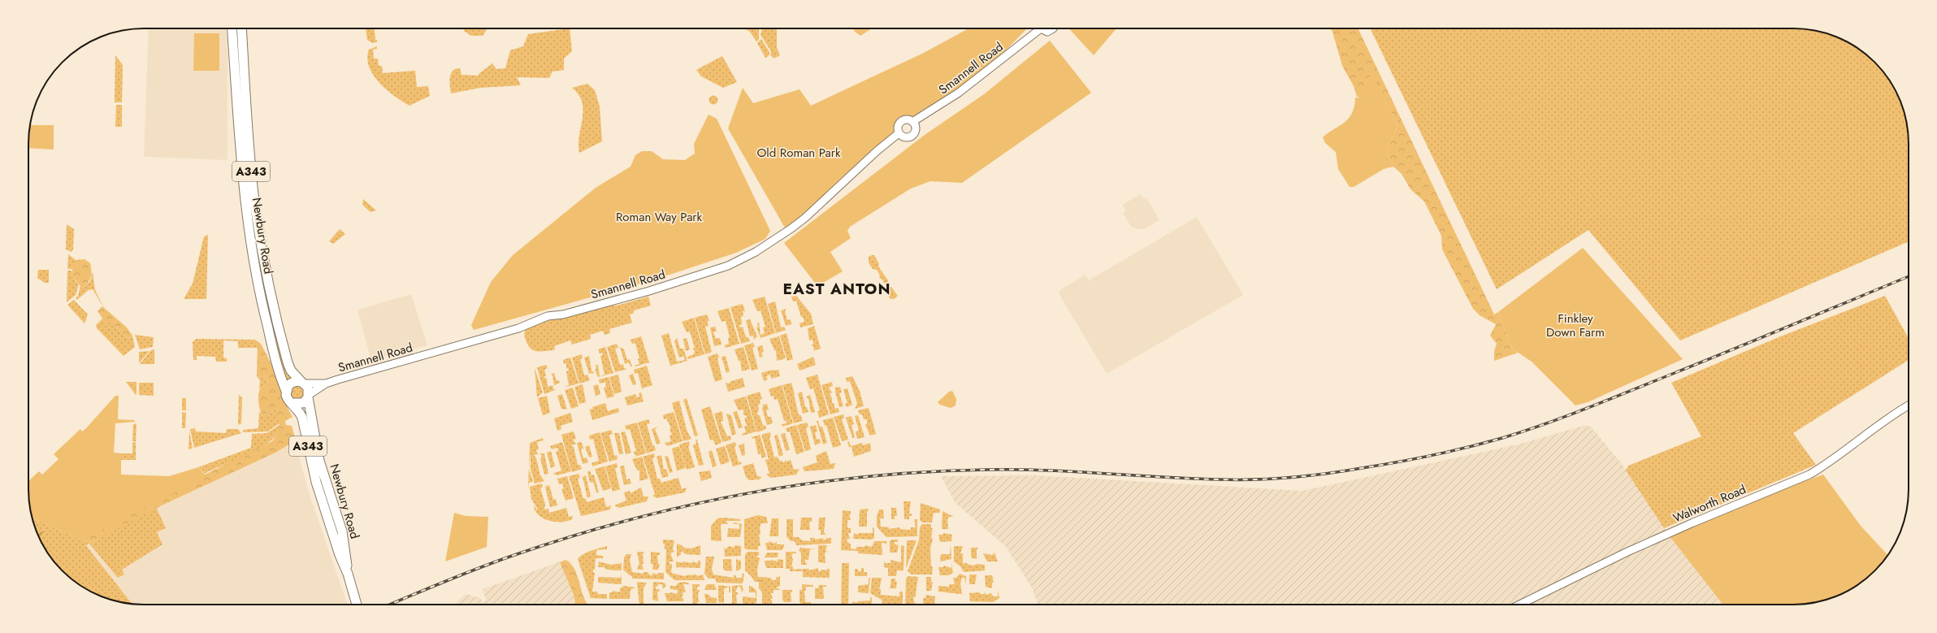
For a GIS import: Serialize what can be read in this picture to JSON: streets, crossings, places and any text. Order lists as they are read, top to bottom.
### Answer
{
  "streets": {
    "main road": ["A343", "Newbury Road"],
    "street": ["Smannell Road", "Walworth Road"]
  },
  "crossings": [
    ["Smannell Road", "A343"],
    ["Smannell Road", "Newbury Road"],
    ["A343", "Newbury Road"]
  ],
  "districts": ["EAST ANTON"],
  "parks": ["Old Roman Park", "Roman Way Park", "Finkley Down Farm"]
}
